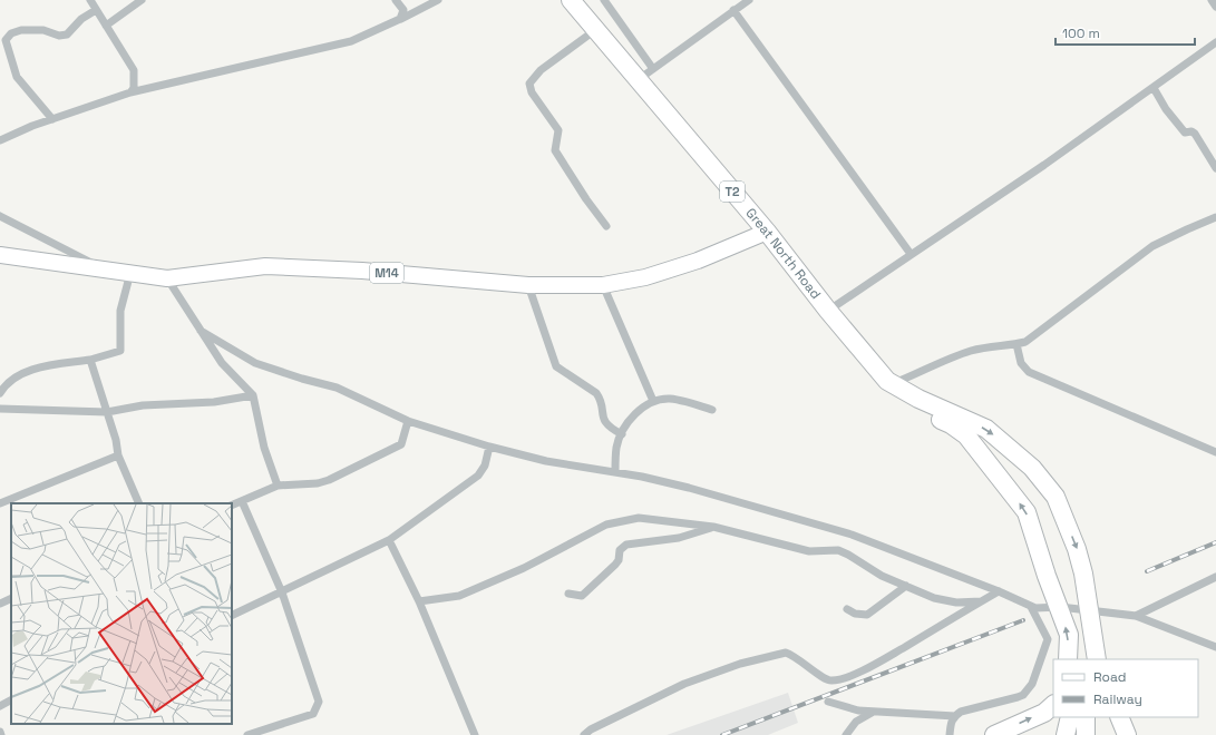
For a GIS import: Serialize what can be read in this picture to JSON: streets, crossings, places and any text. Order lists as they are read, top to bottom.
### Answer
{
  "streets": {
    "highway": ["T2", "Great North Road"],
    "main road": ["M14"]
  },
  "crossings": [
    ["Great North Road", "M14"]
  ],
  "legend": ["Road", "Railway"],
  "scale_bar": "100 m"
}
